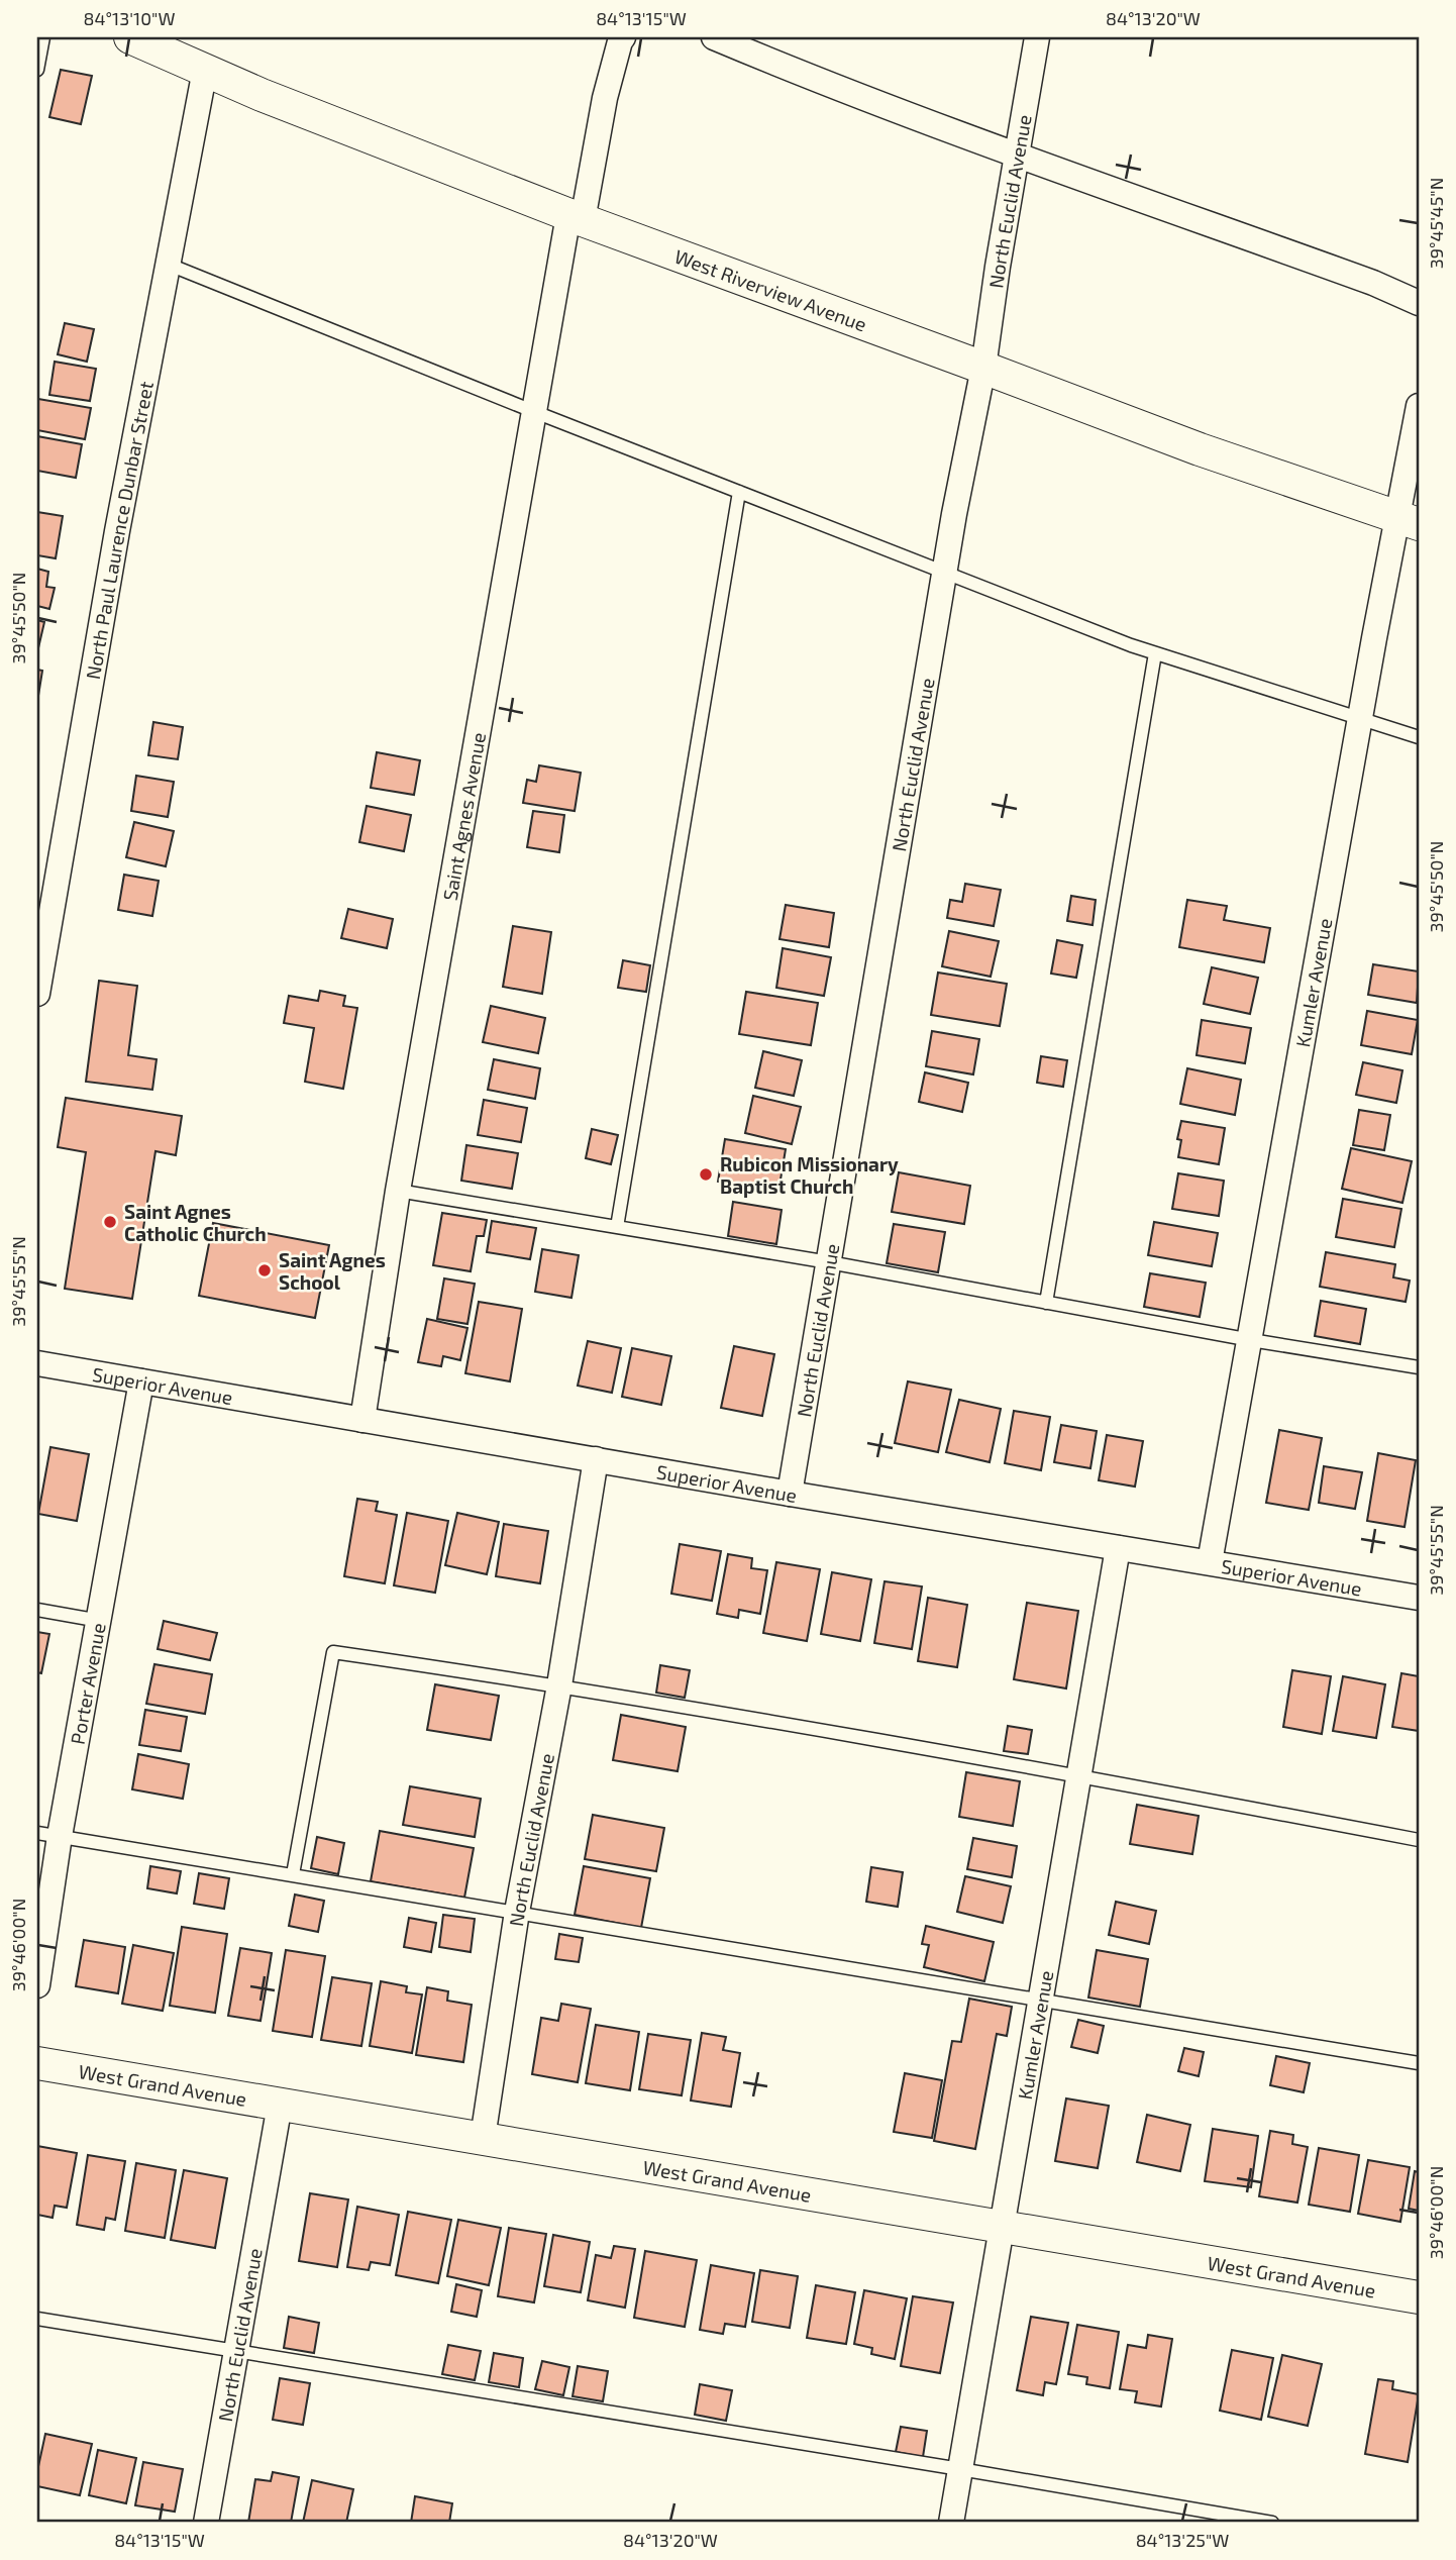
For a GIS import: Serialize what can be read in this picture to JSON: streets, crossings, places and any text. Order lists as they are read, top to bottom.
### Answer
{
  "streets": {
    "street": [
      "North Euclid Avenue",
      "West Riverview Avenue",
      "North Paul Laurence Dunbar Street",
      "Saint Agnes Avenue",
      "Kumler Avenue",
      "Superior Avenue",
      "Porter Avenue",
      "West Grand Avenue"
    ]
  },
  "crossings": [
    ["North Euclid Avenue", "West Riverview Avenue"],
    ["North Euclid Avenue", "Superior Avenue"],
    ["North Euclid Avenue", "West Grand Avenue"],
    ["West Riverview Avenue", "North Paul Laurence Dunbar Street"],
    ["West Riverview Avenue", "Saint Agnes Avenue"],
    ["West Riverview Avenue", "Kumler Avenue"],
    ["Saint Agnes Avenue", "Superior Avenue"],
    ["Kumler Avenue", "Superior Avenue"],
    ["Kumler Avenue", "West Grand Avenue"],
    ["Superior Avenue", "Porter Avenue"]
  ],
  "places": ["Rubicon Missionary Baptist Church", "Saint Agnes Catholic Church", "Saint Agnes School"],
  "coordinates": [
    "84°13'10\"W",
    "84°13'15\"W",
    "84°13'20\"W",
    "39°45'45\"N",
    "39°45'50\"N",
    "39°45'55\"N",
    "39°46'00\"N",
    "84°13'25\"W"
  ]
}
